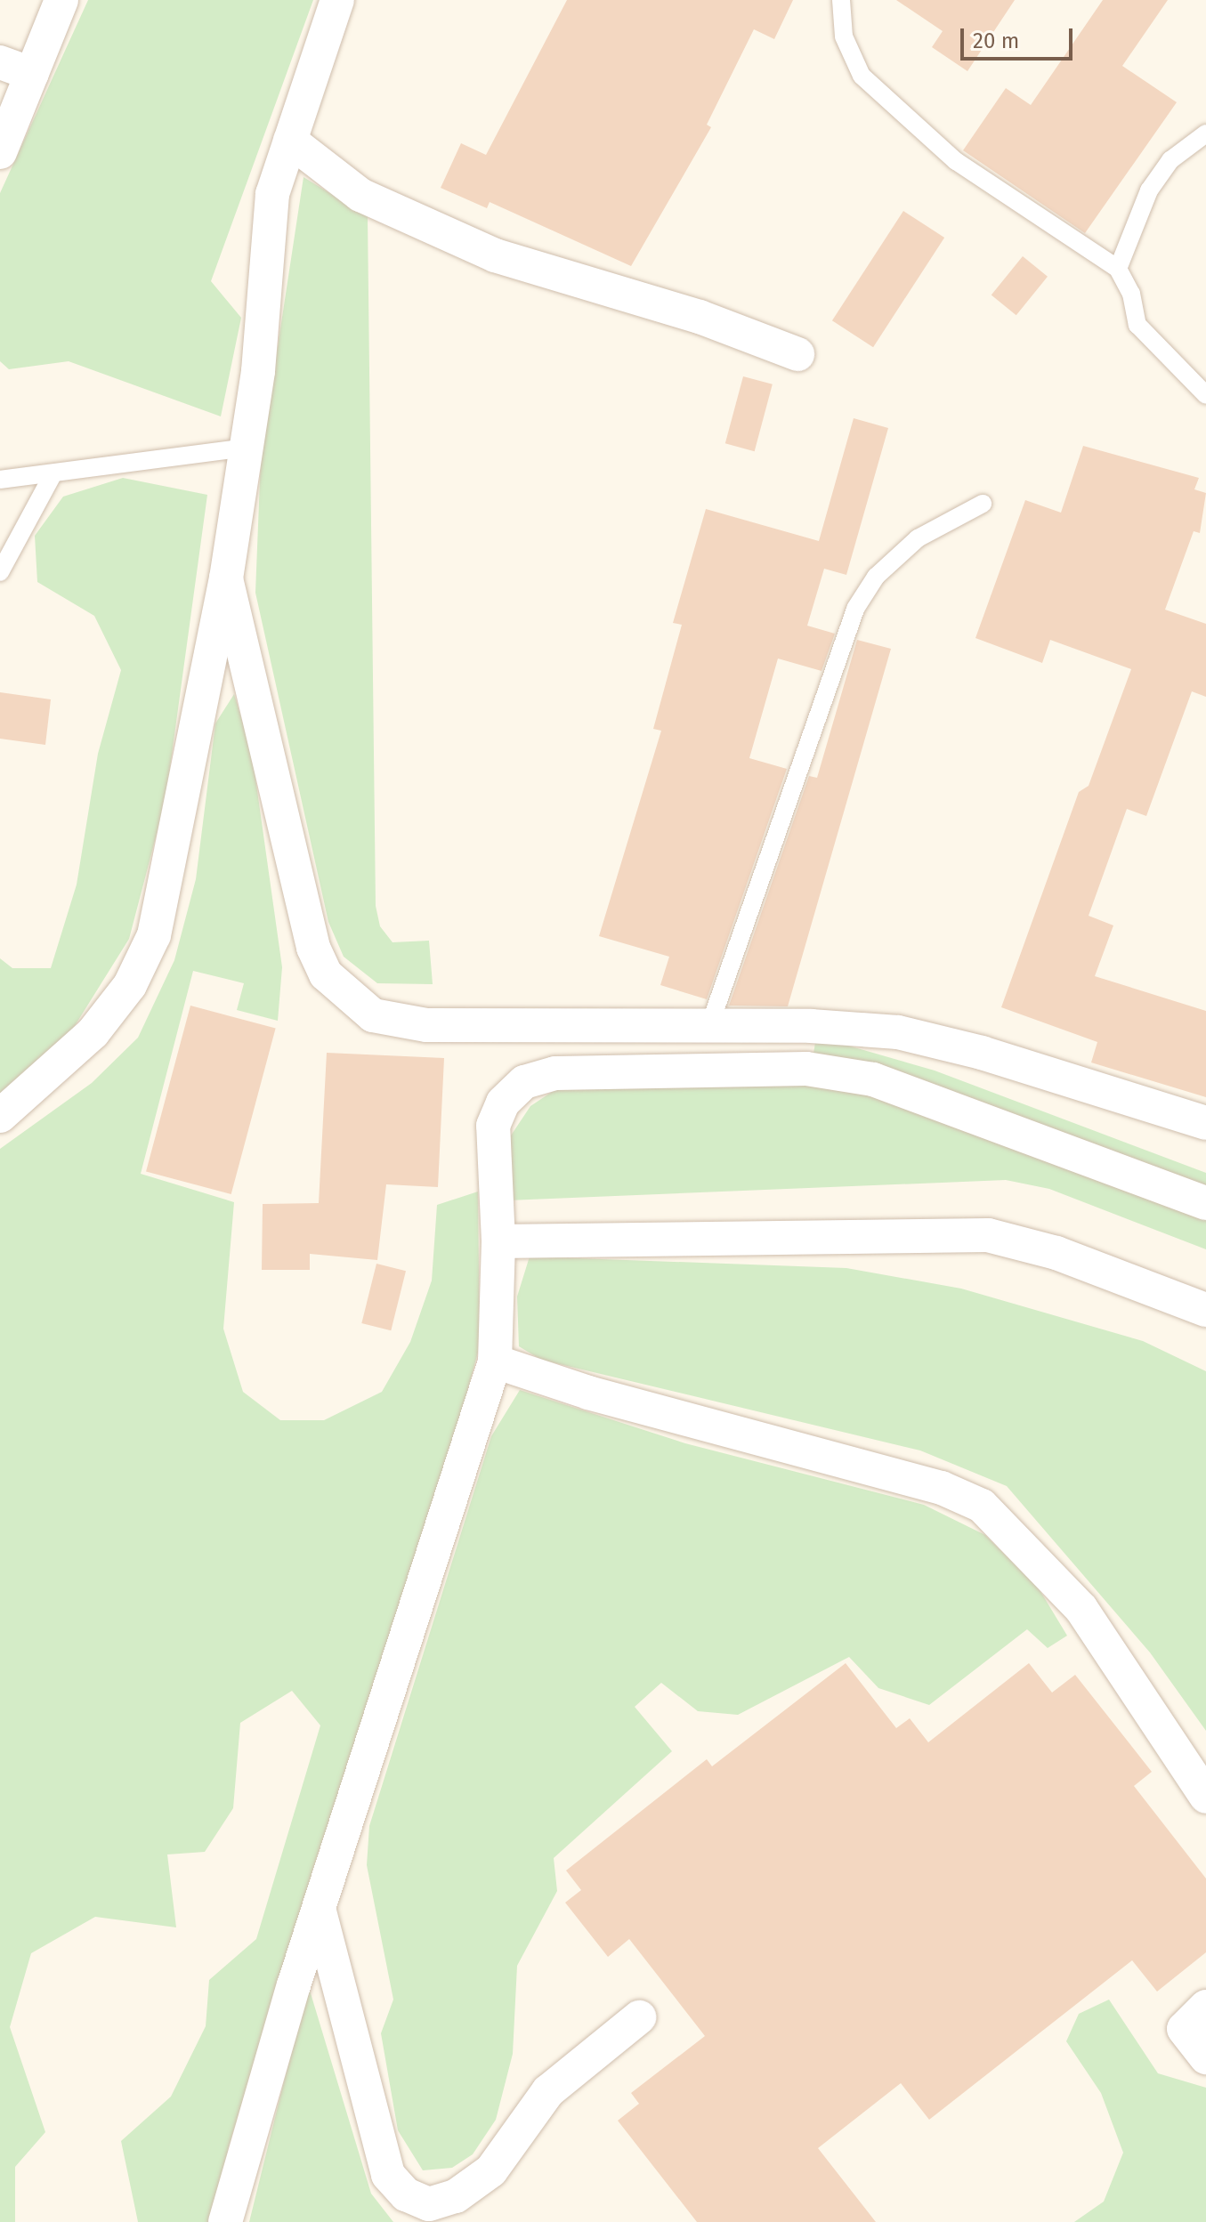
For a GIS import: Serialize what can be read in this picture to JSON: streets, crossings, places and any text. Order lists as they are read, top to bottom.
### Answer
{
  "scale_bar": "20 m"
}
